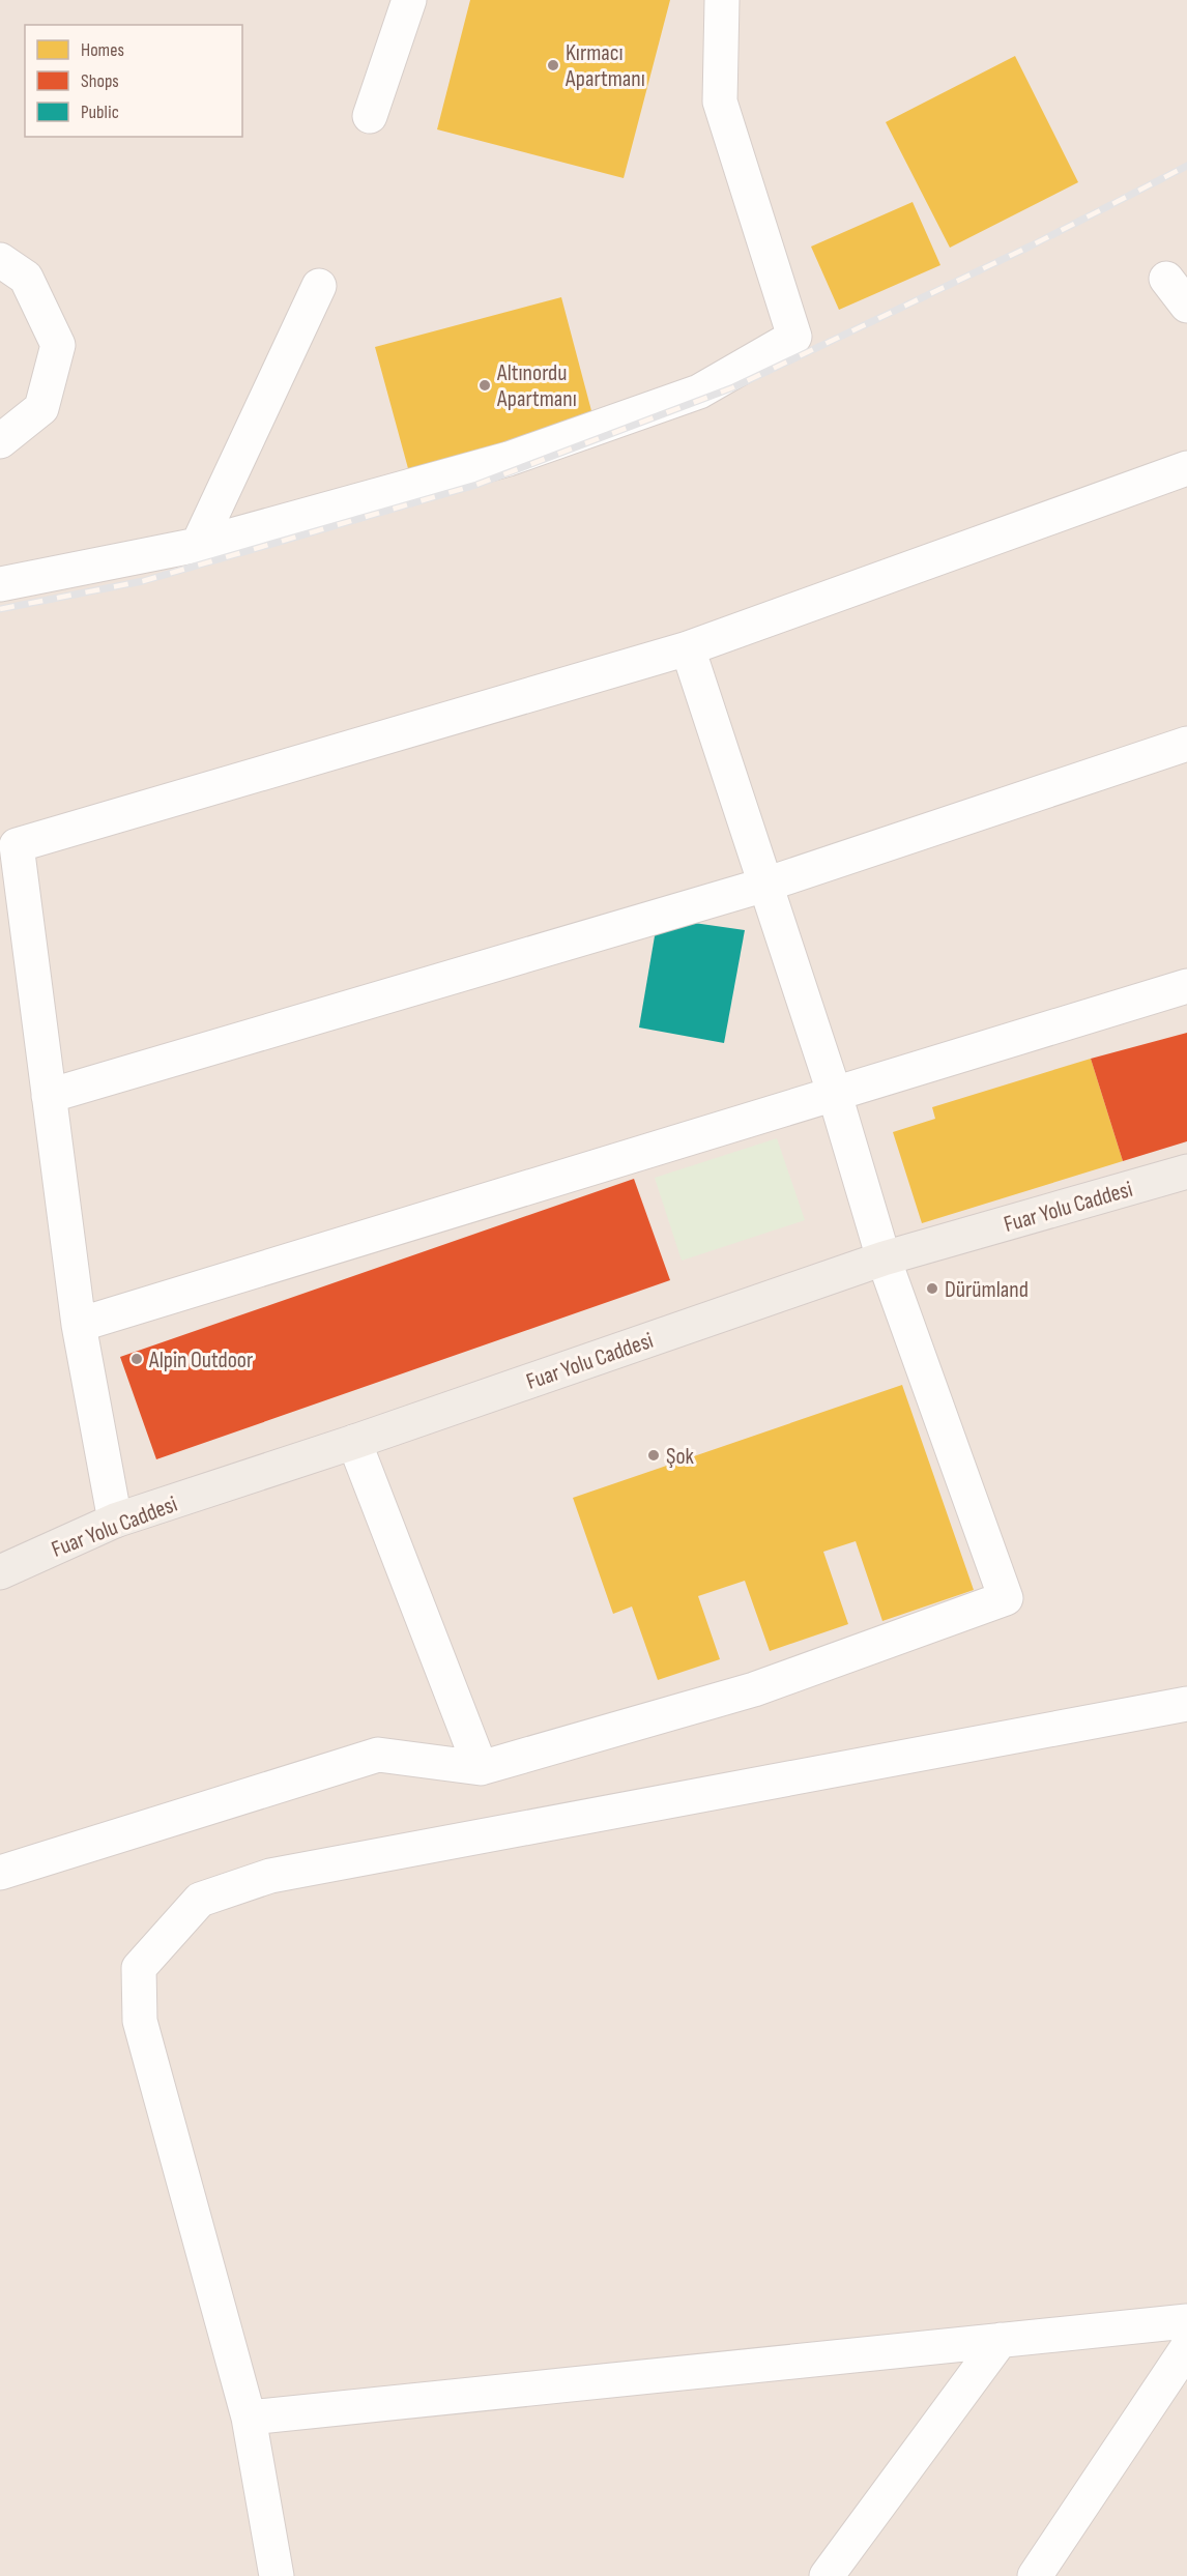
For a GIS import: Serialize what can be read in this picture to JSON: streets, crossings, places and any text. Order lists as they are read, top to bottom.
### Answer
{
  "streets": {
    "main road": ["Fuar Yolu Caddesi"]
  },
  "places": [
    "Kırmacı Apartmanı",
    "Altınordu Apartmanı",
    "Dürümland",
    "Alpin Outdoor",
    "Şok"
  ],
  "legend": ["Homes", "Shops", "Public"]
}
